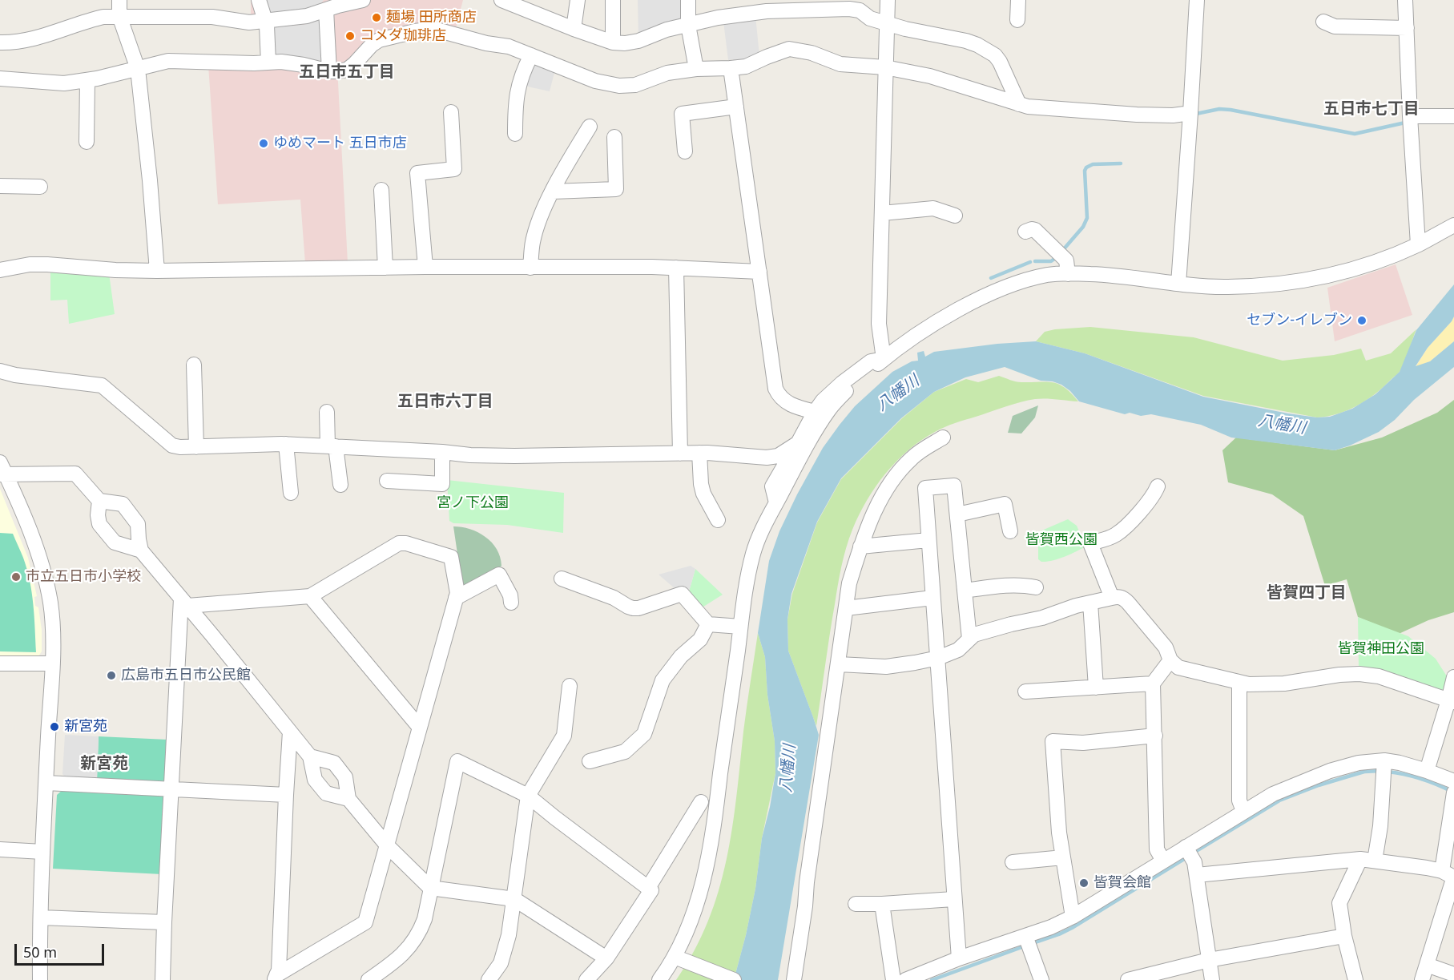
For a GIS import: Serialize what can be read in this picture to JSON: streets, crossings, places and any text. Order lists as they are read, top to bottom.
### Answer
{
  "districts": [
    "五日市五丁目",
    "五日市七丁目",
    "五日市六丁目",
    "皆賀四丁目",
    "新宮苑"
  ],
  "water": ["八幡川"],
  "parks": ["宮ノ下公園", "皆賀西公園", "皆賀神田公園"],
  "places": [
    "麺場 田所商店",
    "コメダ珈琲店",
    "ゆめマート 五日市店",
    "セブン-イレブン",
    "市立五日市小学校",
    "広島市五日市公民館",
    "新宮苑",
    "皆賀会館"
  ],
  "scale_bar": "50 m"
}
